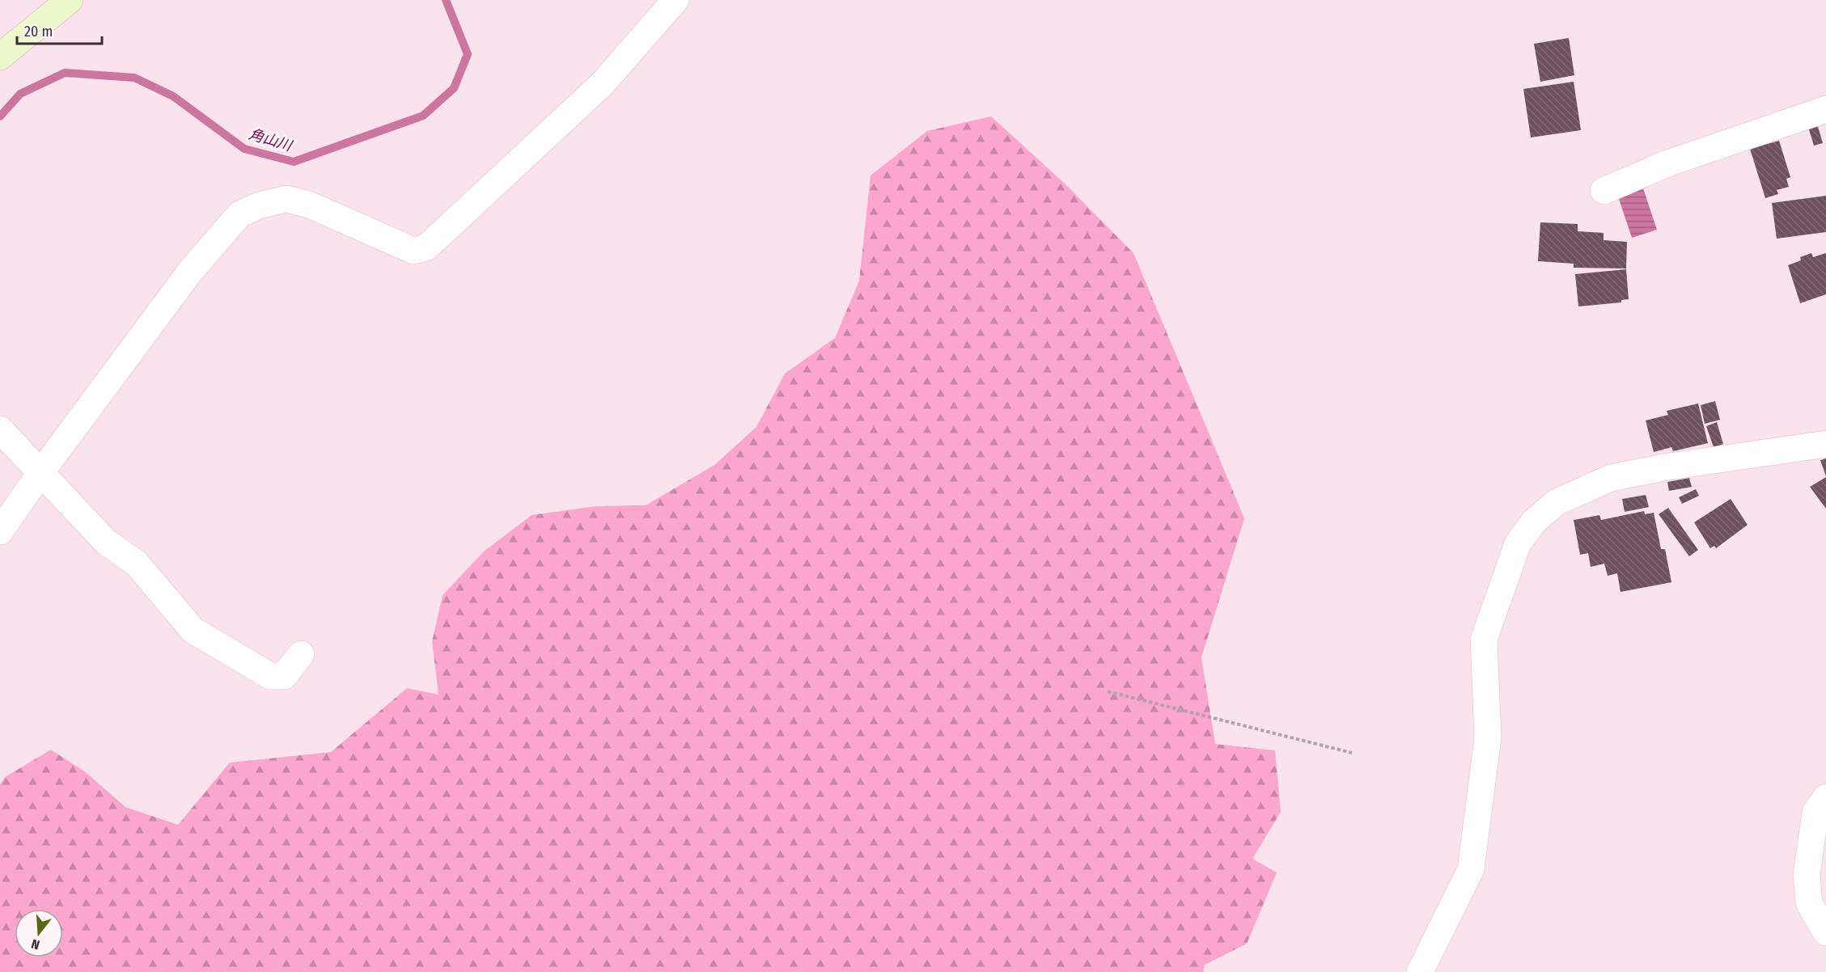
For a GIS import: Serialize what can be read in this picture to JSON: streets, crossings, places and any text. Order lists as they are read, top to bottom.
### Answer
{
  "water": ["角山川"],
  "scale_bar": "20 m",
  "north": "bottom"
}
